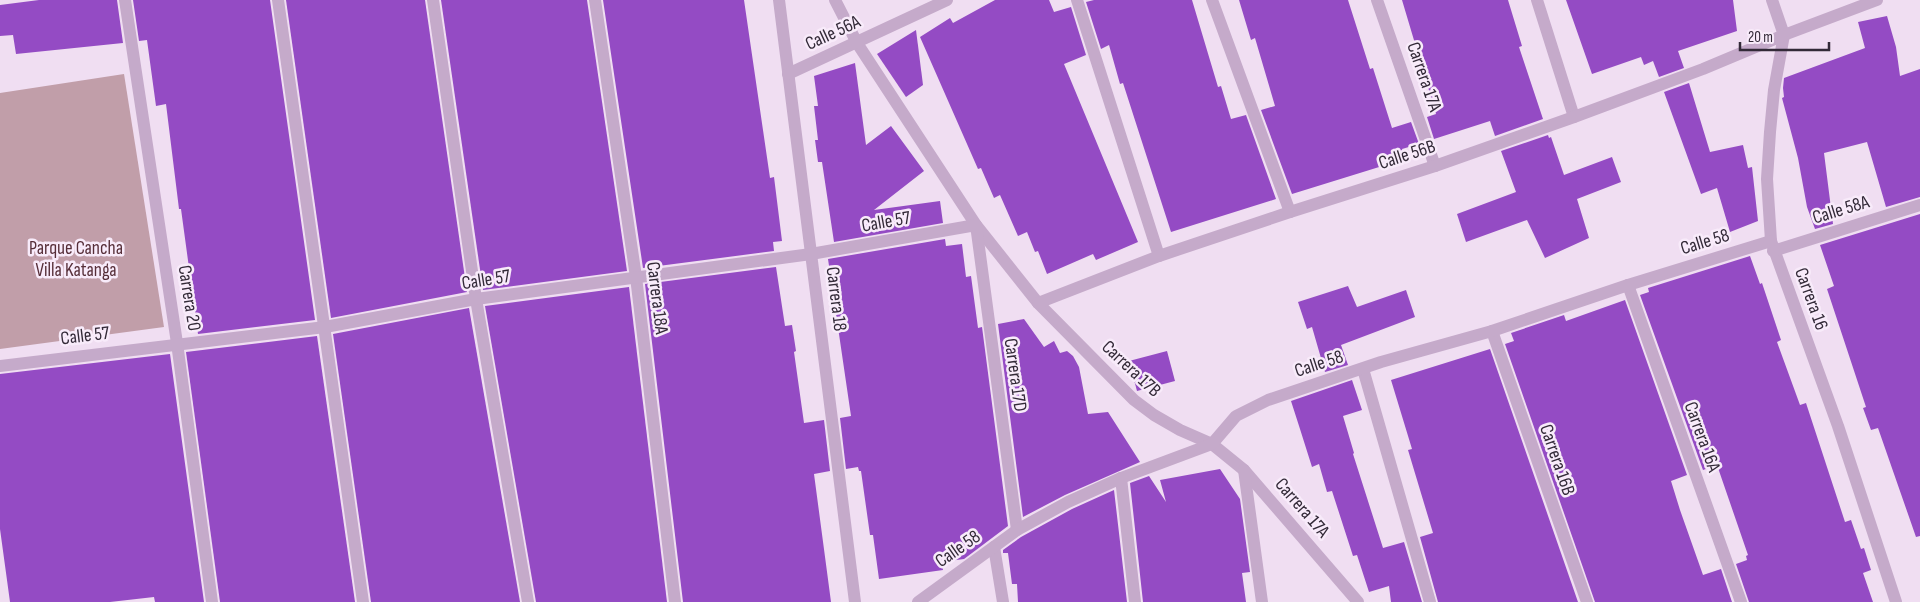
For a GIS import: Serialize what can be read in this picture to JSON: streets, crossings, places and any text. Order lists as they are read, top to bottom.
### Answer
{
  "streets": {
    "street": [
      "Calle 56A",
      "Carrera 17A",
      "Calle 56B",
      "Calle 58A",
      "Calle 57",
      "Calle 58",
      "Carrera 20",
      "Carrera 18A",
      "Carrera 18",
      "Carrera 16",
      "Carrera 17B",
      "Carrera 17D",
      "Carrera 16A",
      "Carrera 16B"
    ]
  },
  "crossings": [
    ["Calle 56A", "Carrera 18"],
    ["Calle 56A", "Carrera 17D"],
    ["Carrera 17A", "Calle 56B"],
    ["Carrera 17A", "Calle 58"],
    ["Carrera 17A", "Carrera 17B"],
    ["Calle 56B", "Carrera 16"],
    ["Calle 56B", "Carrera 17B"],
    ["Calle 56B", "Carrera 17D"],
    ["Calle 58A", "Calle 58"],
    ["Calle 58A", "Carrera 16"],
    ["Calle 57", "Carrera 20"],
    ["Calle 57", "Carrera 18A"],
    ["Calle 57", "Carrera 18"],
    ["Calle 57", "Carrera 17D"],
    ["Calle 58", "Carrera 16"],
    ["Calle 58", "Carrera 17B"],
    ["Calle 58", "Carrera 17D"],
    ["Calle 58", "Carrera 16A"],
    ["Calle 58", "Carrera 16B"],
    ["Carrera 17B", "Carrera 17D"]
  ],
  "parks": ["Parque Cancha Villa Katanga"],
  "scale_bar": "20 m"
}
